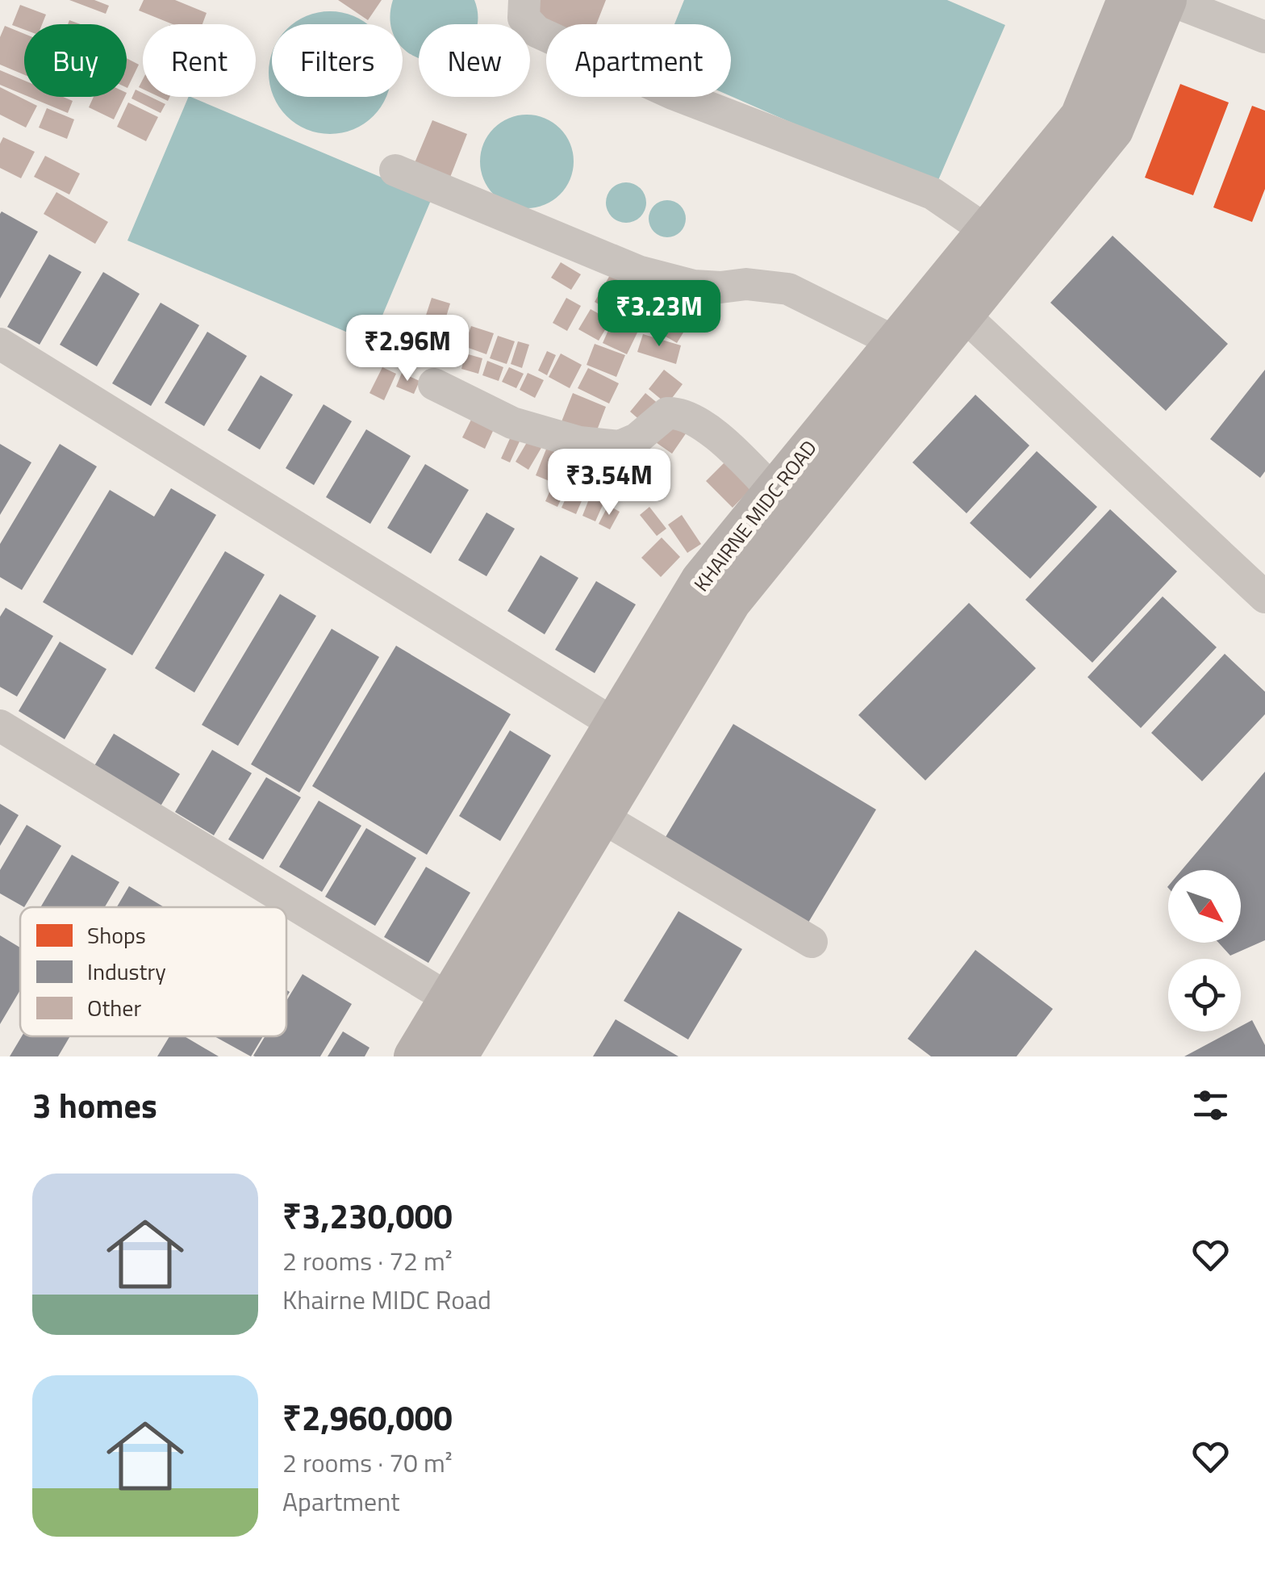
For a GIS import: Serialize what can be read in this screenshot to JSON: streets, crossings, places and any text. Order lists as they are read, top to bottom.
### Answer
{
  "streets": {
    "main road": ["KHAIRNE MIDC ROAD"]
  },
  "legend": ["Shops", "Industry", "Other"],
  "north": "bottom right",
  "page": {
    "chip": [
      "Buy",
      "Rent",
      "Filters",
      "New",
      "Apartment"
    ],
    "price": ["₹3.23M", "₹2.96M", "₹3.54M"],
    "heading": "3 homes",
    "list": [
      {
        "name": "₹3,230,000",
        "note": "2 rooms · 72 m² · Khairne MIDC Road"
      },
      {
        "name": "₹2,960,000",
        "note": "2 rooms · 70 m² · Apartment"
      }
    ]
  }
}
